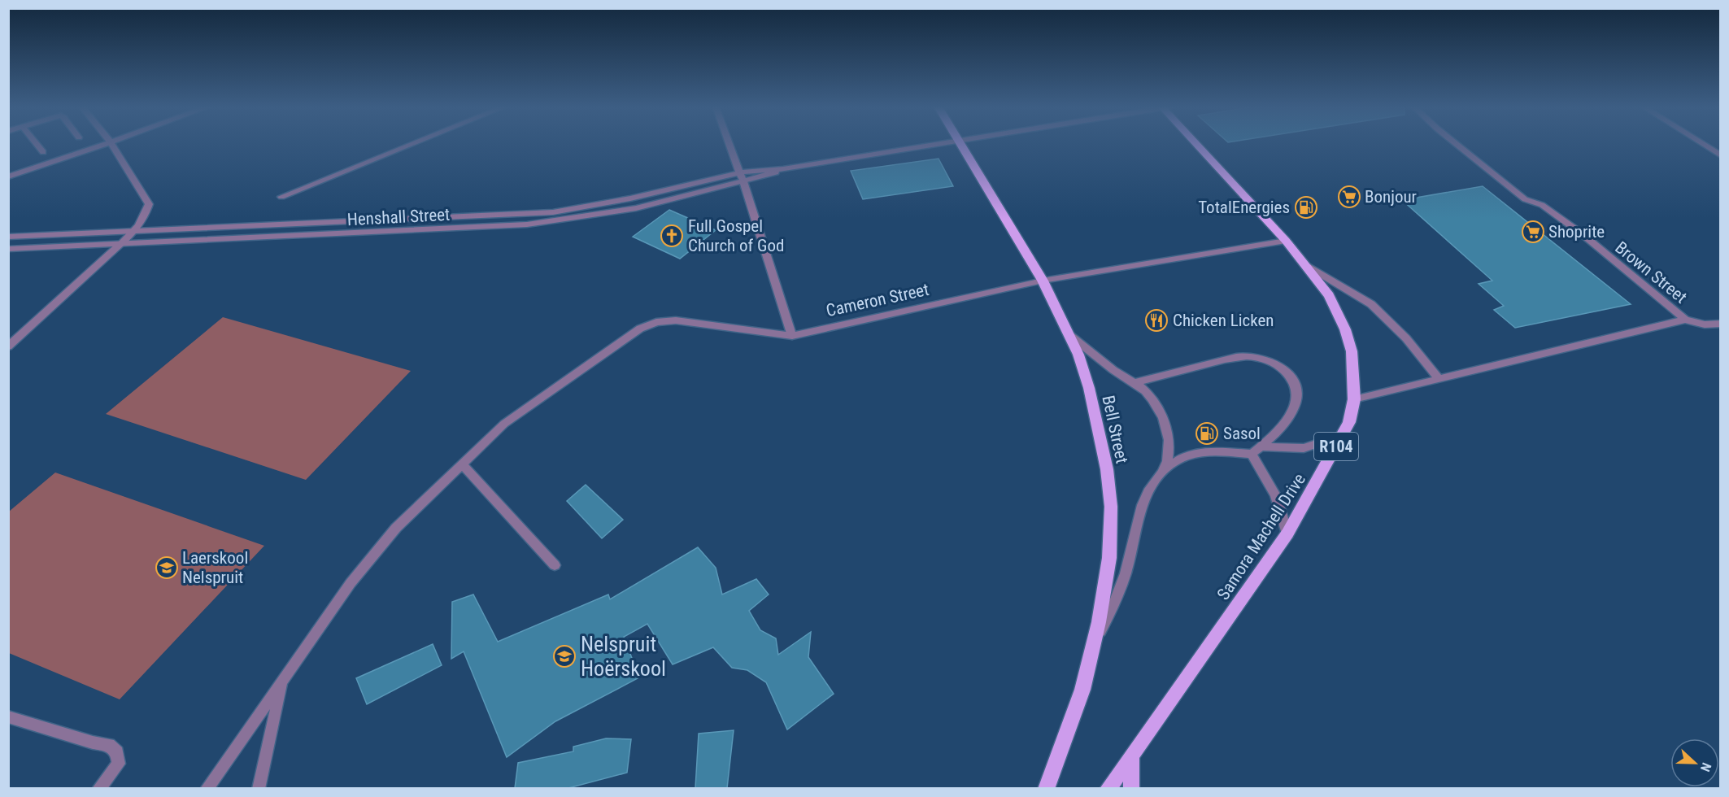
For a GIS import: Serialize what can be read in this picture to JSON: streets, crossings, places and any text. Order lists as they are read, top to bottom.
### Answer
{
  "streets": {
    "main road": ["Bell Street", "R104", "Samora Machell Drive"],
    "street": ["Henshall Street", "Brown Street", "Cameron Street"]
  },
  "crossings": [
    ["Cameron Street", "Bell Street"],
    ["Cameron Street", "Samora Machell Drive"]
  ],
  "places": {
    "supermarket": ["Bonjour", "Shoprite"],
    "fuel station": ["TotalEnergies", "Sasol"],
    "church": ["Full Gospel Church of God"],
    "restaurant": ["Chicken Licken"],
    "school or university": ["Laerskool Nelspruit", "Nelspruit Hoërskool"]
  },
  "north": "right"
}
